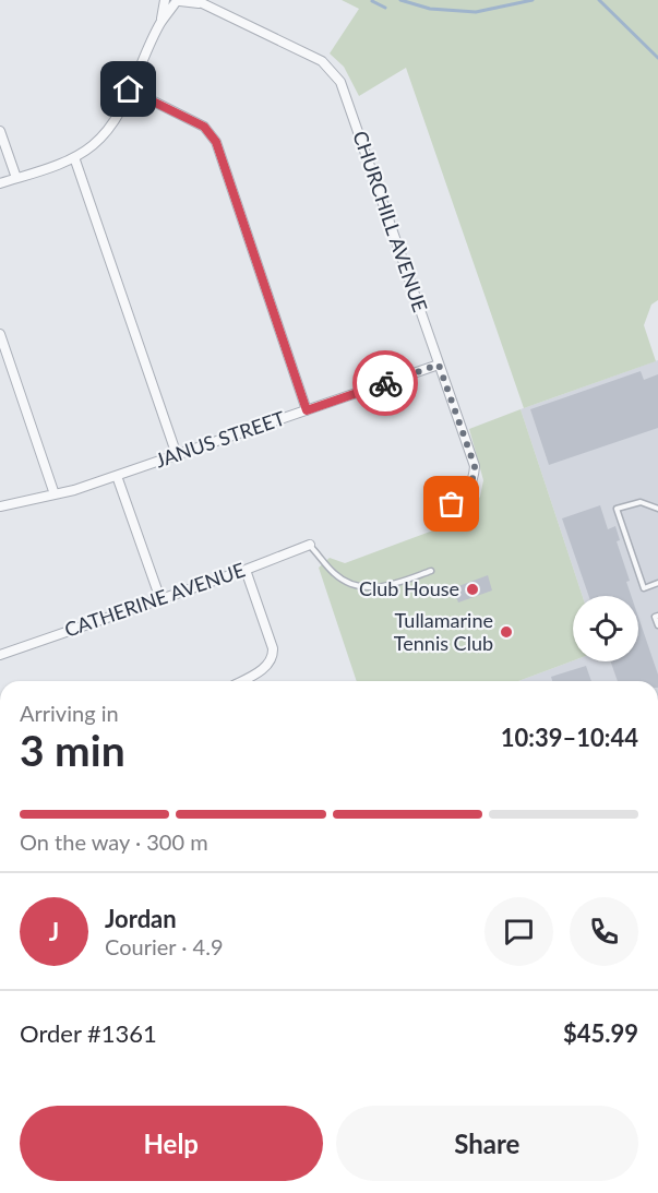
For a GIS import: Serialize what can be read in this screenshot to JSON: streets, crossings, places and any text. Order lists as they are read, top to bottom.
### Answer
{
  "streets": {
    "street": ["CHURCHILL AVENUE", "JANUS STREET", "CATHERINE AVENUE"]
  },
  "crossings": [
    ["CHURCHILL AVENUE", "JANUS STREET"]
  ],
  "places": ["Club House", "Tullamarine Tennis Club"],
  "page": {
    "heading": ["3 min", "Arriving in", "10:39–10:44"],
    "panel": [
      "Jordan",
      "Courier · 4.9",
      "Order #1361",
      "$45.99"
    ],
    "bar": "On the way · 300 m",
    "round": "J",
    "buttons": ["Help", "Share"]
  }
}
